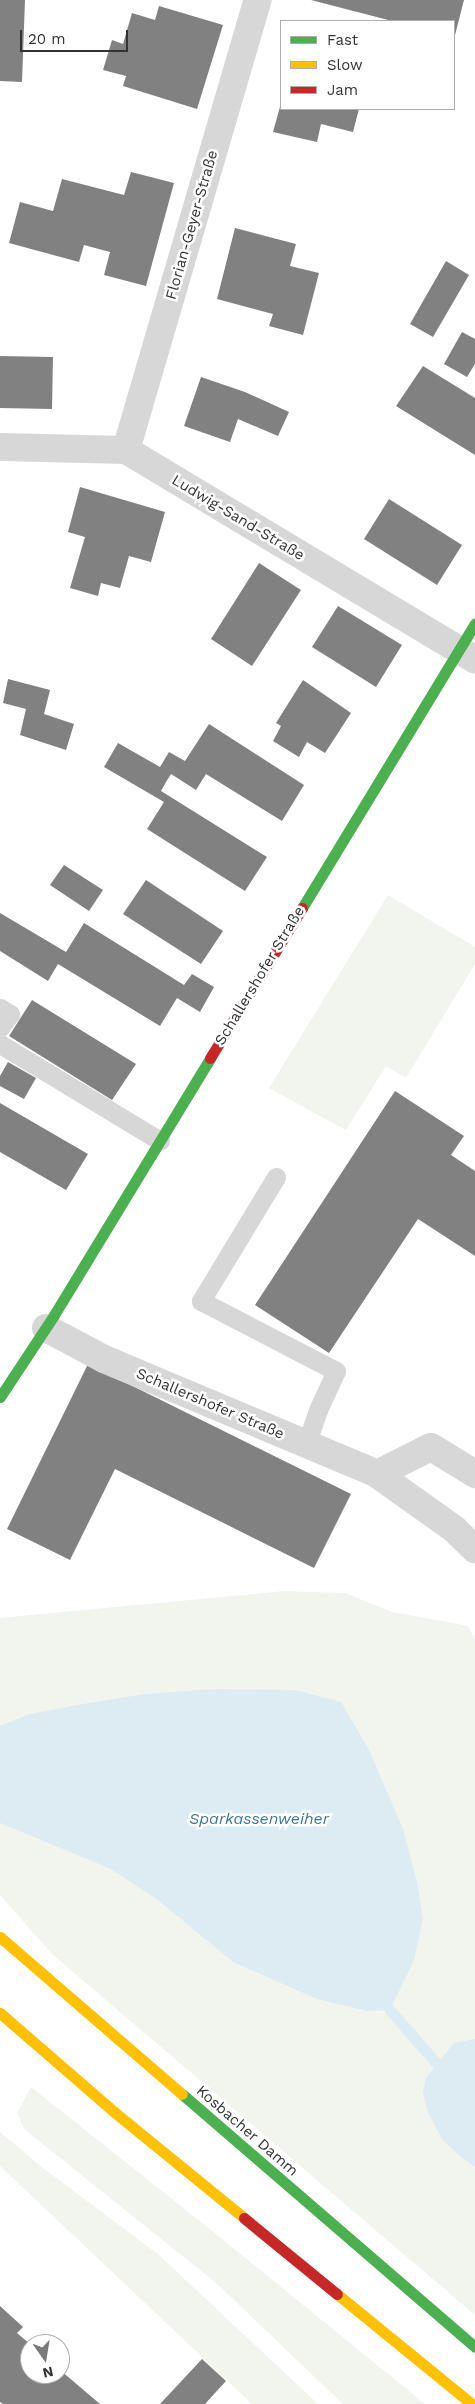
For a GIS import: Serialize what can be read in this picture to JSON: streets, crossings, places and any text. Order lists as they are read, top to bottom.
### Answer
{
  "streets": {
    "street": [
      "Florian-Geyer-Straße",
      "Ludwig-Sand-Straße",
      "Schallershofer Straße",
      "Kosbacher Damm"
    ]
  },
  "crossings": [
    ["Florian-Geyer-Straße", "Ludwig-Sand-Straße"],
    ["Ludwig-Sand-Straße", "Schallershofer Straße"]
  ],
  "water": ["Sparkassenweiher"],
  "legend": ["Fast", "Slow", "Jam"],
  "scale_bar": "20 m",
  "north": "bottom"
}
